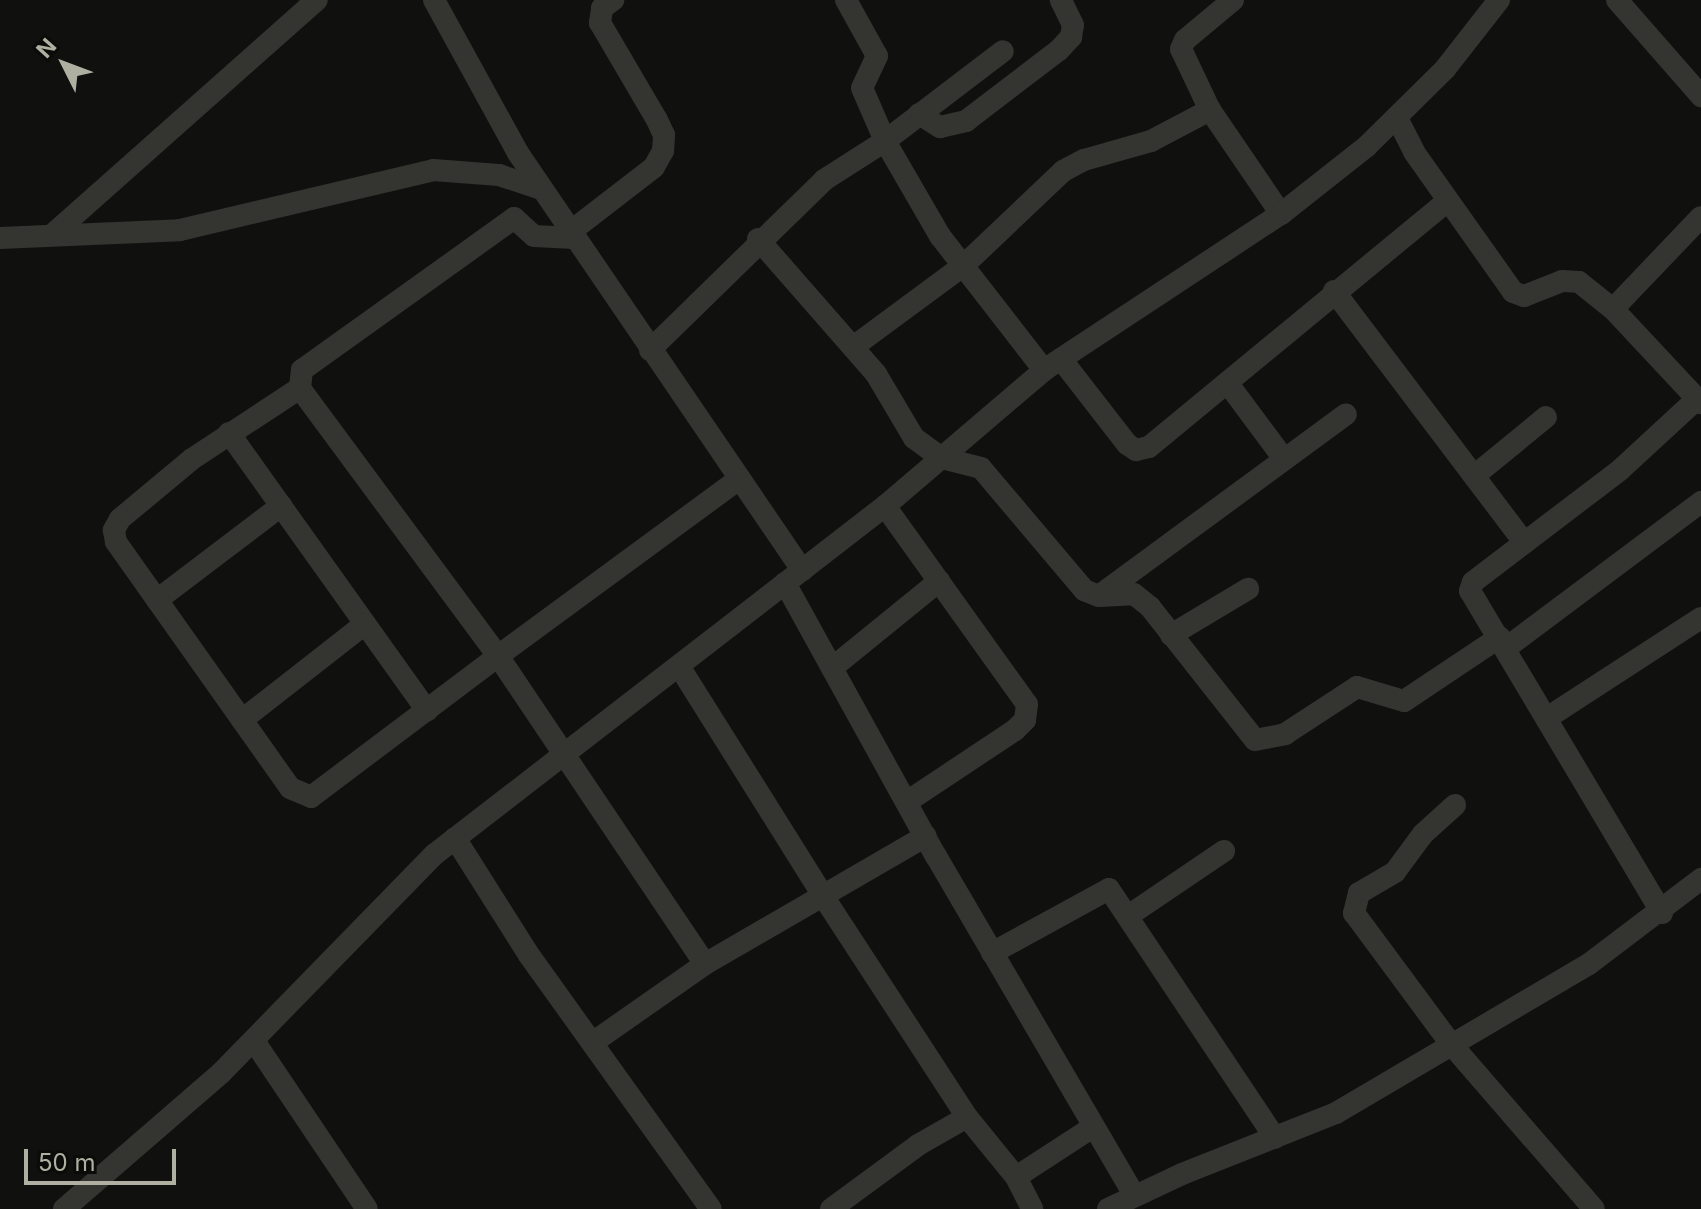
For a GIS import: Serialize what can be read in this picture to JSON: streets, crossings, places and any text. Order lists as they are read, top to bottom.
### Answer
{
  "scale_bar": "50 m",
  "north": "top left"
}
